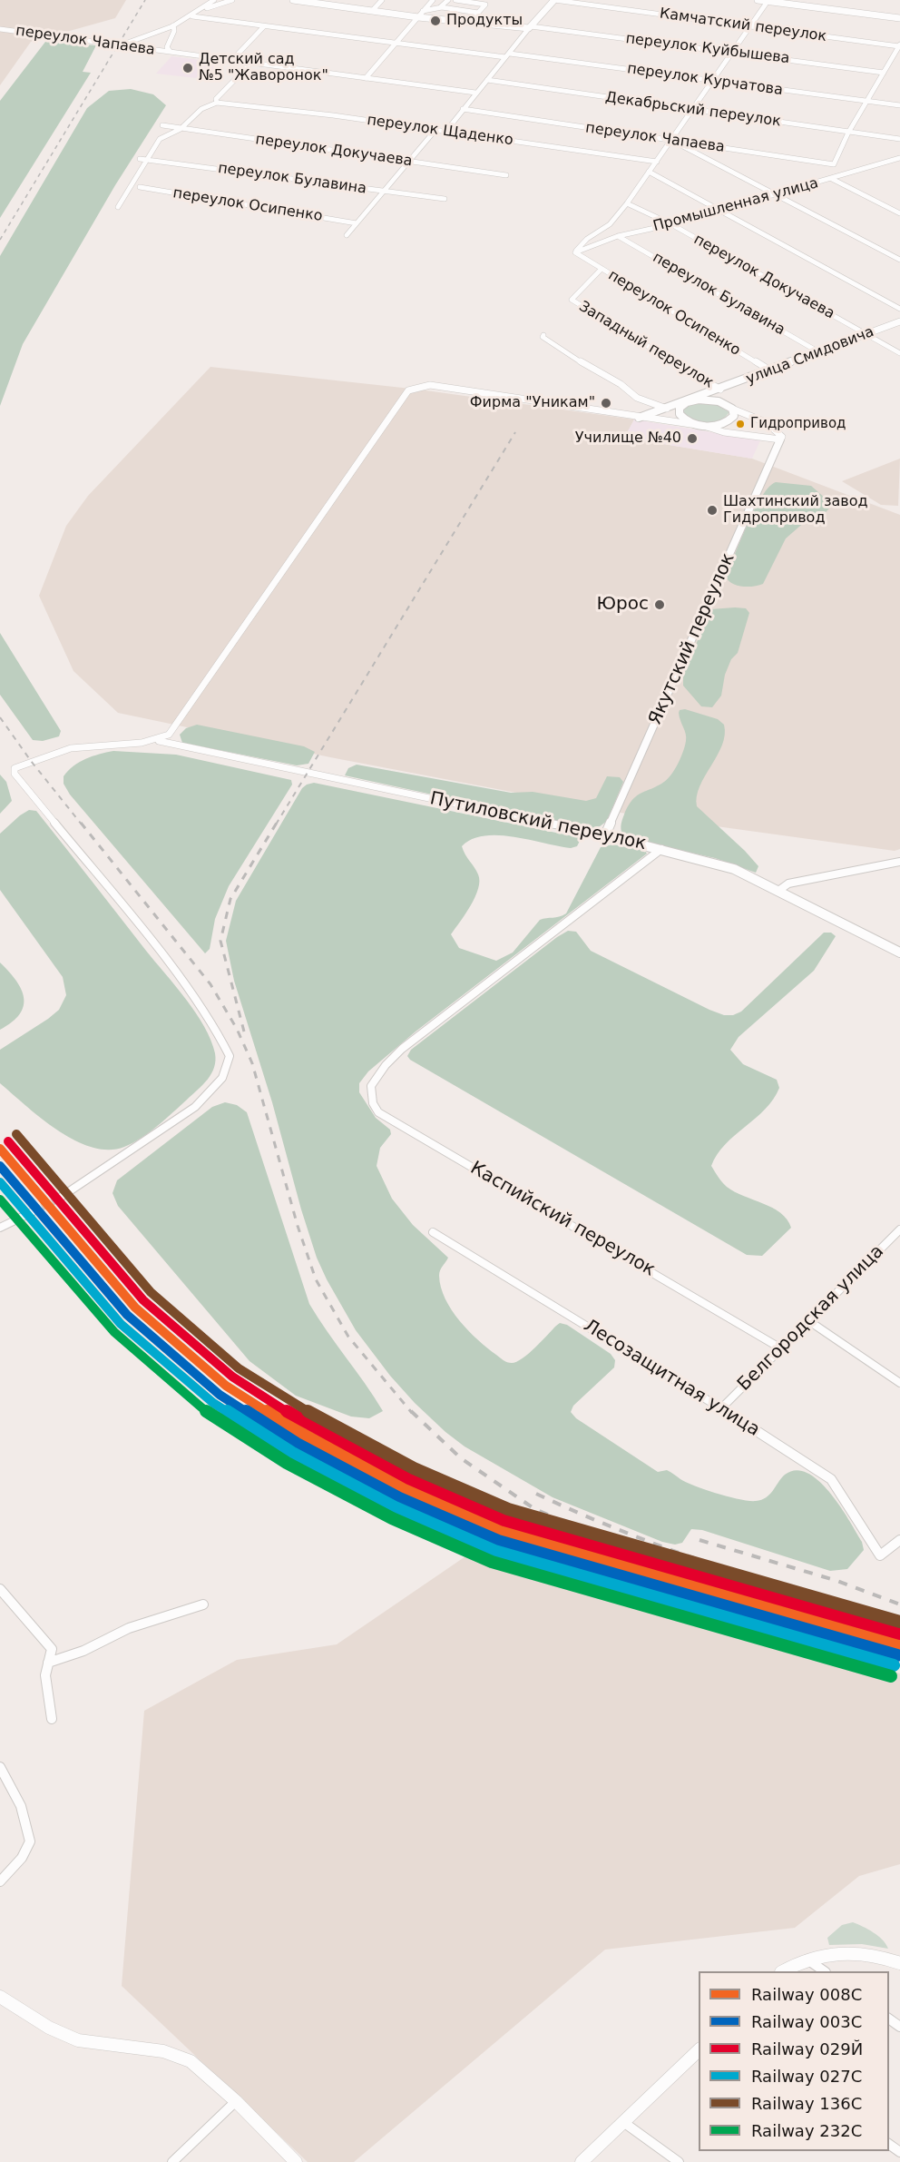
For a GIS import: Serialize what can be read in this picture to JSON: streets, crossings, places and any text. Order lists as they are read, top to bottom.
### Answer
{
  "streets": {
    "main road": [
      "переулок Куйбышева",
      "улица Смидовича",
      "Якутский переулок",
      "Путиловский переулок"
    ],
    "street": [
      "Камчатский переулок",
      "переулок Чапаева",
      "переулок Курчатова",
      "Декабрьский переулок",
      "переулок Щаденко",
      "переулок Докучаева",
      "переулок Булавина",
      "переулок Осипенко",
      "Промышленная улица",
      "Западный переулок",
      "Каспийский переулок",
      "Белгородская улица",
      "Лесозащитная улица"
    ]
  },
  "crossings": [
    ["переулок Докучаева", "Промышленная улица"],
    ["переулок Докучаева", "улица Смидовича"],
    ["переулок Булавина", "Промышленная улица"],
    ["переулок Булавина", "улица Смидовича"],
    ["переулок Осипенко", "Промышленная улица"],
    ["переулок Осипенко", "Западный переулок"],
    ["переулок Осипенко", "улица Смидовича"],
    ["Западный переулок", "улица Смидовича"],
    ["Якутский переулок", "Путиловский переулок"],
    ["Путиловский переулок", "Каспийский переулок"],
    ["Каспийский переулок", "Белгородская улица"],
    ["Белгородская улица", "Лесозащитная улица"]
  ],
  "places": [
    "Продукты",
    "Детский сад №5 \"Жаворонок\"",
    "Фирма \"Уникам\"",
    "Гидропривод",
    "Училище №40",
    "Шахтинский завод Гидропривод",
    "Юрос"
  ],
  "lines": [
    "rail line 136С",
    "rail line 029Й",
    "rail line 008С",
    "rail line 003С",
    "rail line 027С",
    "rail line 232C"
  ],
  "legend": [
    "Railway 008С",
    "Railway 003С",
    "Railway 029Й",
    "Railway 027С",
    "Railway 136С",
    "Railway 232C"
  ]
}
